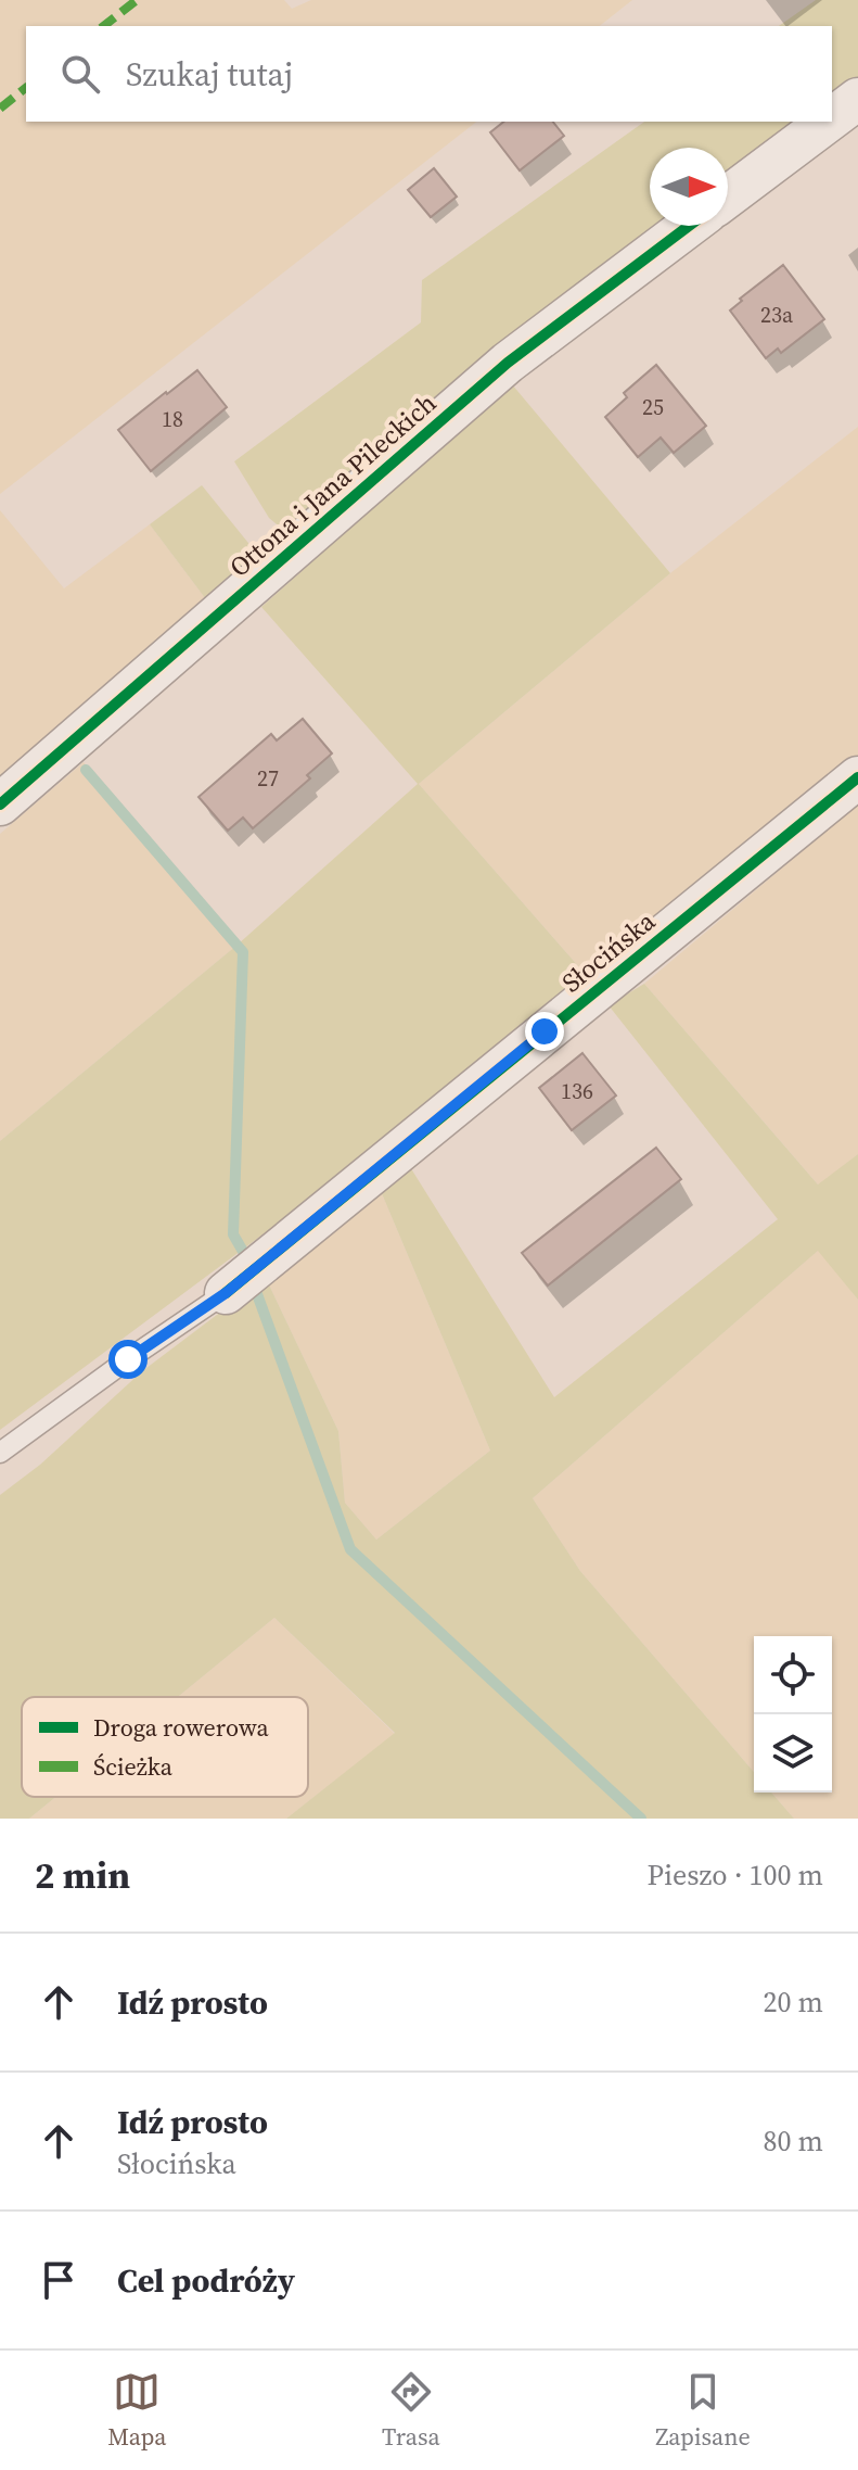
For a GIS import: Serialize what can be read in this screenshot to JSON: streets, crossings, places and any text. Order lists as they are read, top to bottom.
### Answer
{
  "streets": {
    "street": ["Ottona i Jana Pileckich", "Słocińska"]
  },
  "house_numbers": [
    "23a",
    "25",
    "18",
    "27",
    "136"
  ],
  "legend": ["Droga rowerowa", "Ścieżka"],
  "north": "right",
  "page": {
    "search": "Szukaj tutaj",
    "heading": ["2 min", "Pieszo · 100 m"],
    "list": [
      ["Idź prosto", "20 m"],
      ["Idź prosto", "Słocińska", "80 m"],
      "Cel podróży"
    ],
    "nav": ["Mapa", "Trasa", "Zapisane"]
  }
}
